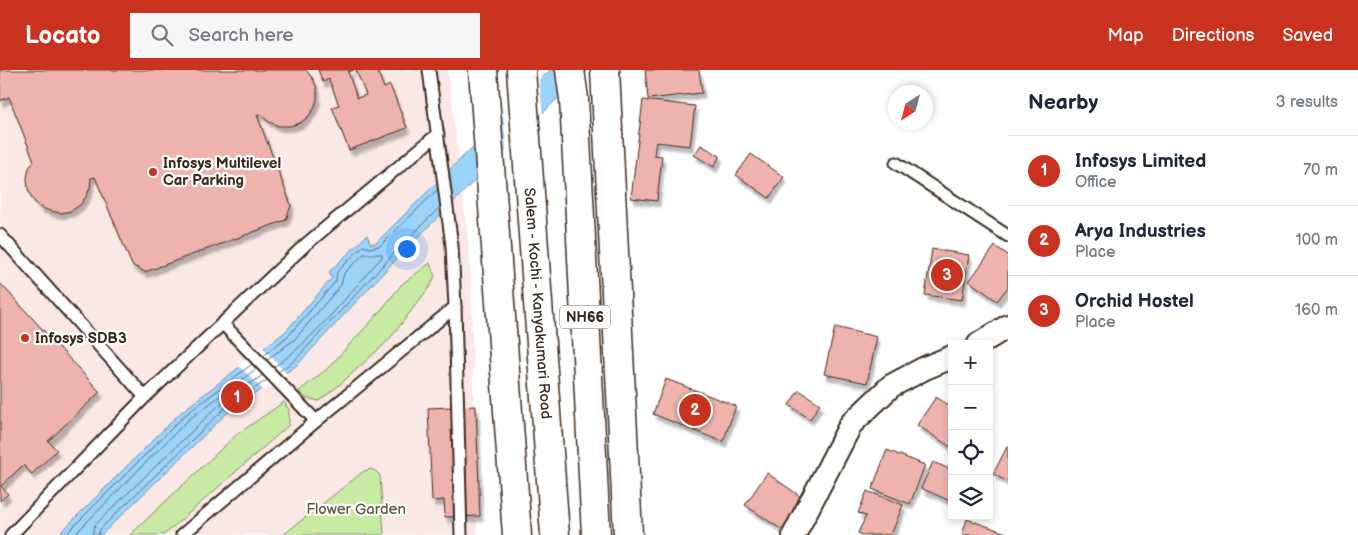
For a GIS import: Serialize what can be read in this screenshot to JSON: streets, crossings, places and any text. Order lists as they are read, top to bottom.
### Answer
{
  "streets": {
    "main road": ["Salem - Kochi - Kanyakumari Road", "NH66"]
  },
  "parks": ["Flower Garden"],
  "places": ["Infosys Multilevel Car Parking", "Infosys SDB3"],
  "north": "bottom left",
  "page": {
    "header": "Locato",
    "search": "Search here",
    "nav": ["Map", "Directions", "Saved"],
    "heading": ["Nearby", "3 results"],
    "list": [
      {
        "mark": "1",
        "name": "Infosys Limited",
        "note": "Office",
        "value": "70 m"
      },
      {
        "mark": "2",
        "name": "Arya Industries",
        "note": "Place",
        "value": "100 m"
      },
      {
        "mark": "3",
        "name": "Orchid Hostel",
        "note": "Place",
        "value": "160 m"
      }
    ],
    "pins": ["3", "1", "2"],
    "map_buttons": ["+", "−"]
  }
}
